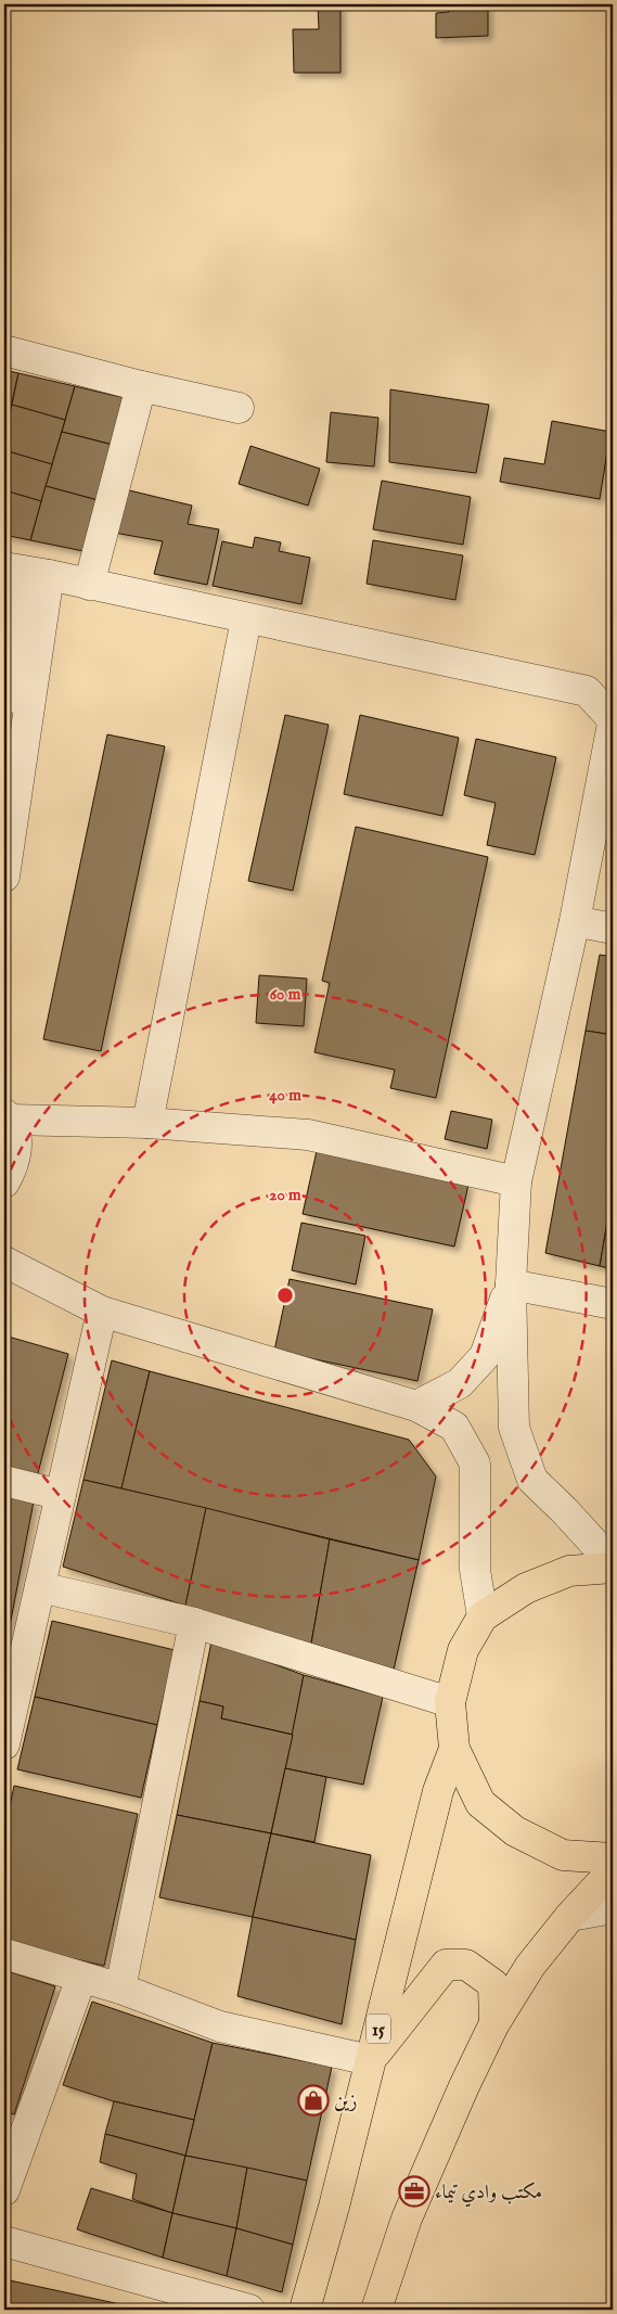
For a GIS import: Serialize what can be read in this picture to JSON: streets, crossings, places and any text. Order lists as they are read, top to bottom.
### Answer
{
  "streets": {
    "highway": ["15"]
  },
  "places": {
    "shop": ["زين"],
    "office": ["مكتب وادي تيماء"]
  },
  "rings": ["60 m", "40 m", "20 m"]
}
